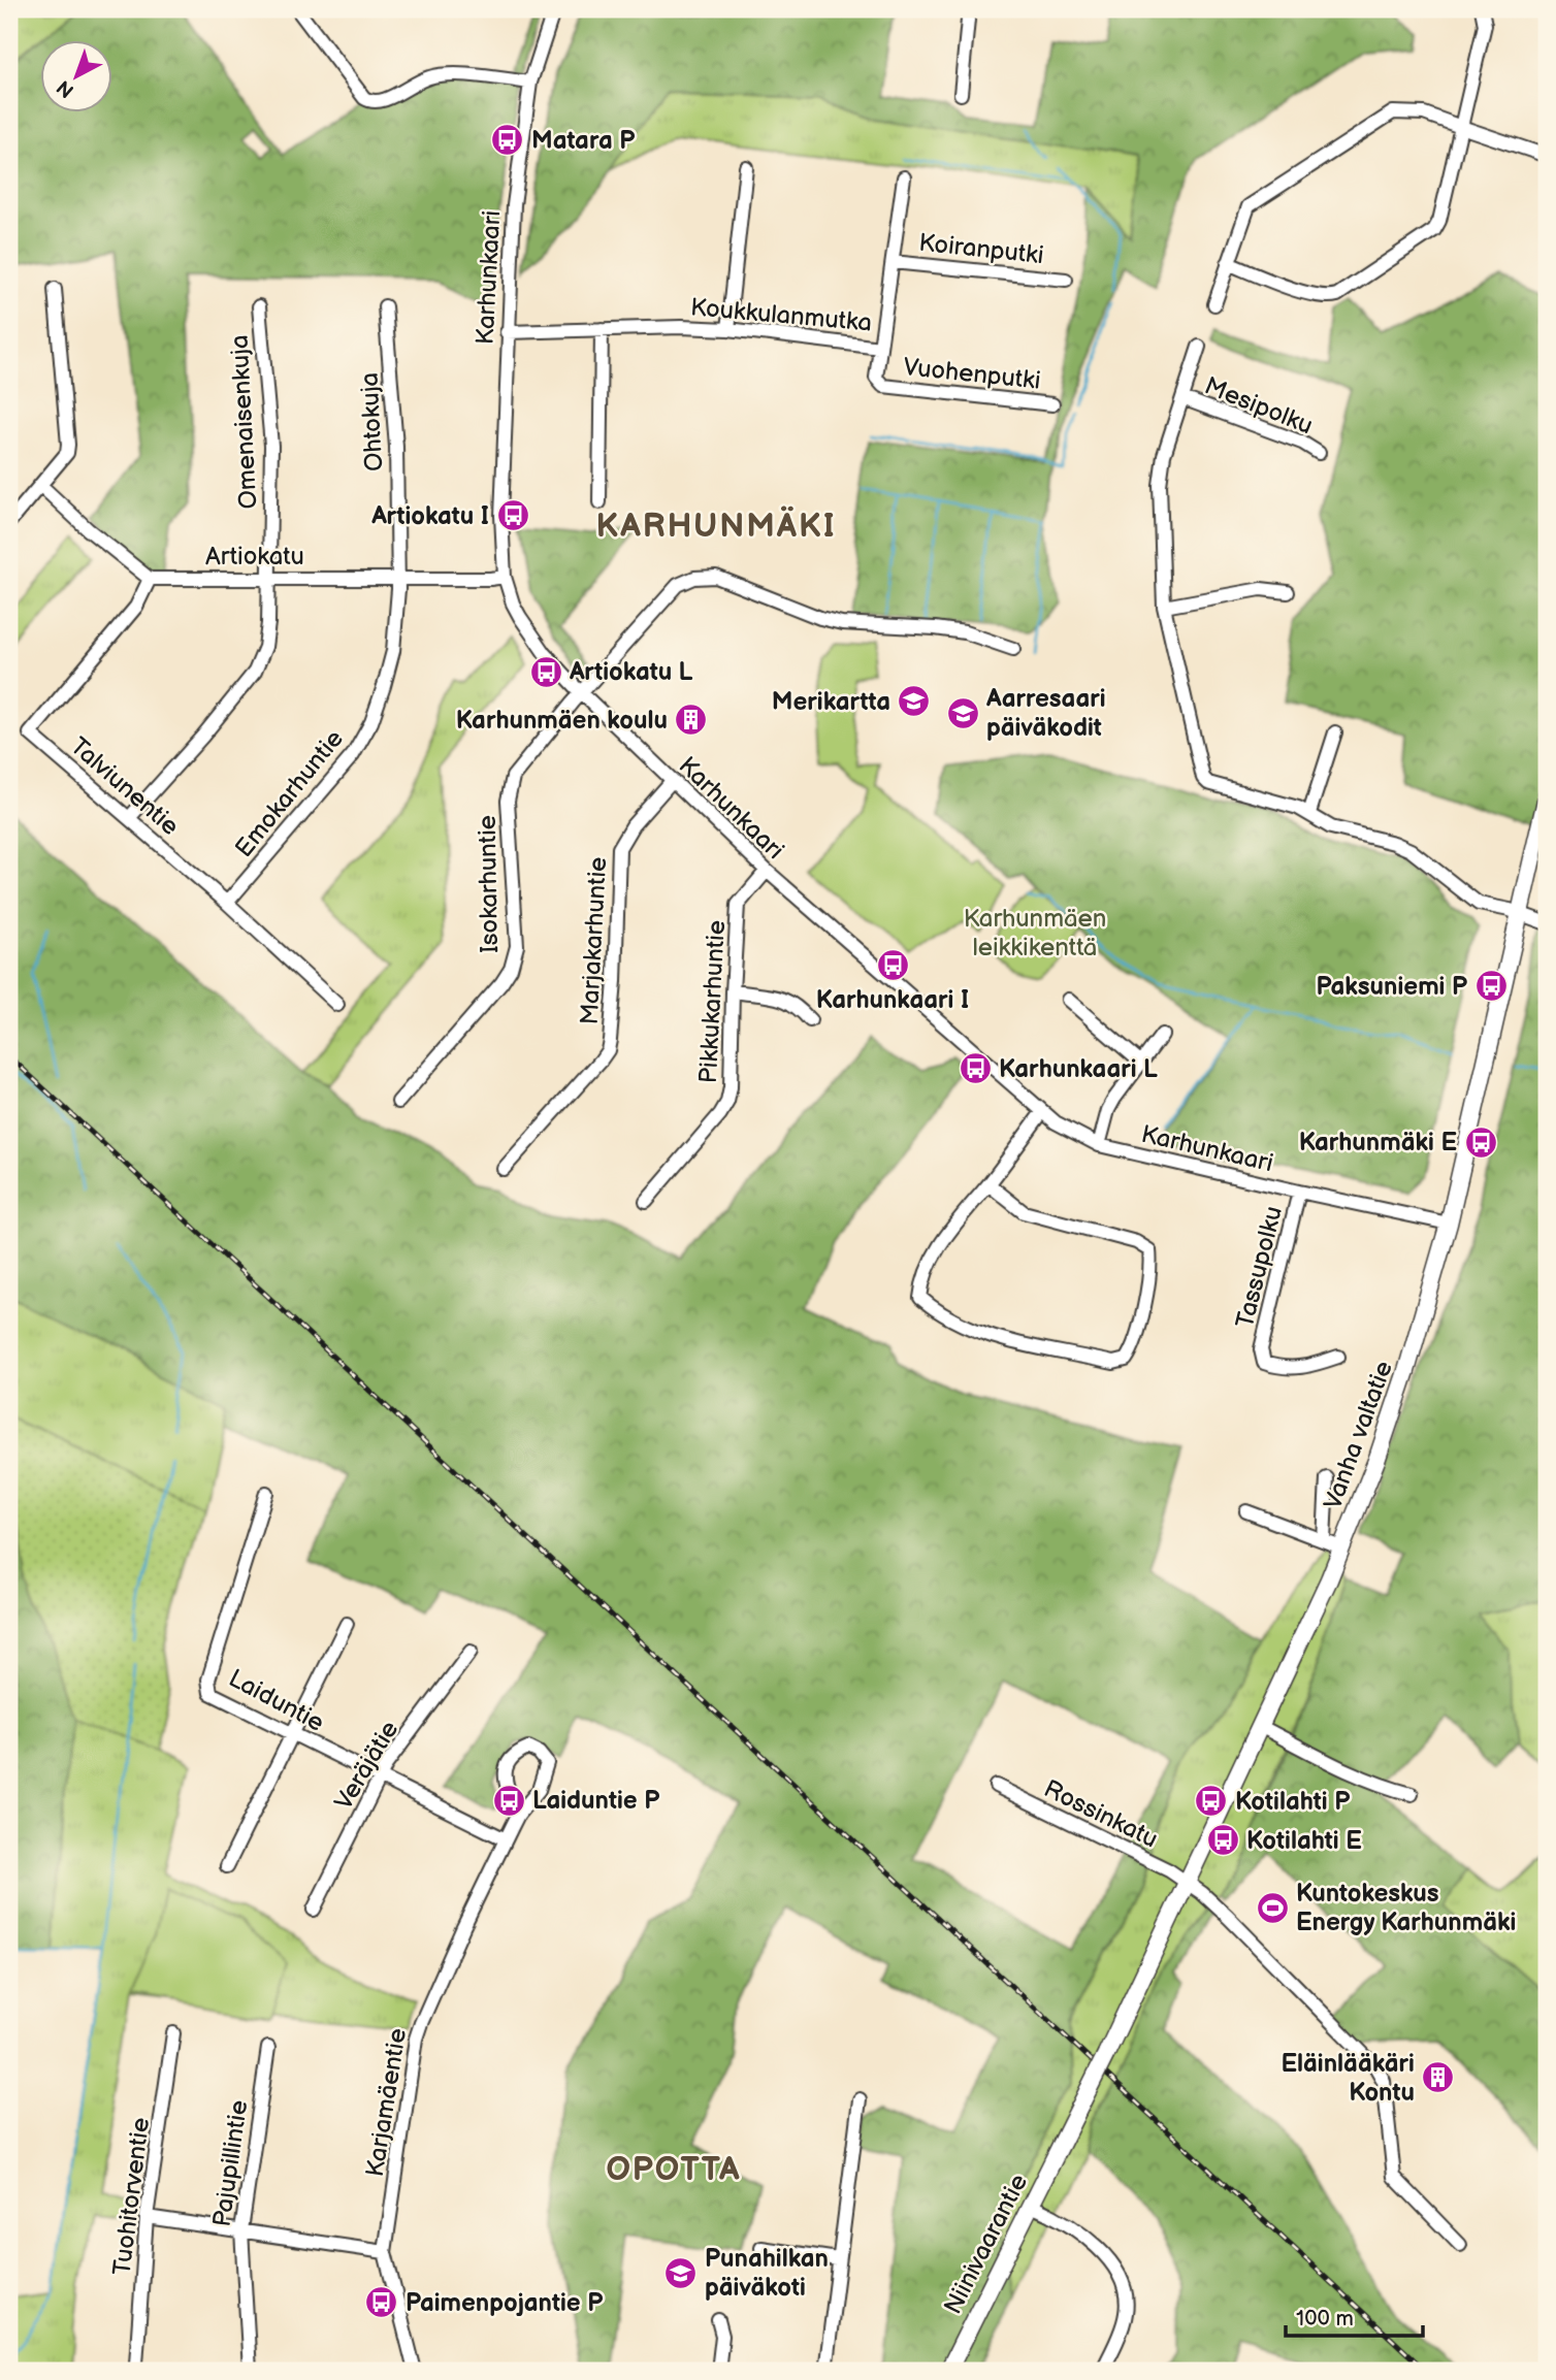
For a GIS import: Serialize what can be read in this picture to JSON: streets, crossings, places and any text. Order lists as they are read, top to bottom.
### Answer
{
  "streets": {
    "main road": ["Vanha valtatie", "Niinivaarantie"],
    "street": [
      "Koiranputki",
      "Karhunkaari",
      "Koukkulanmutka",
      "Vuohenputki",
      "Mesipolku",
      "Omenaisenkuja",
      "Ohtokuja",
      "Artiokatu",
      "Talviunentie",
      "Emokarhuntie",
      "Isokarhuntie",
      "Marjakarhuntie",
      "Pikkukarhuntie",
      "Tassupolku",
      "Laiduntie",
      "Veräjätie",
      "Rossinkatu",
      "Karjamäentie",
      "Pajupillintie",
      "Tuohitorventie"
    ]
  },
  "crossings": [
    ["Koiranputki", "Koukkulanmutka"],
    ["Karhunkaari", "Koukkulanmutka"],
    ["Karhunkaari", "Artiokatu"],
    ["Karhunkaari", "Isokarhuntie"],
    ["Karhunkaari", "Marjakarhuntie"],
    ["Karhunkaari", "Pikkukarhuntie"],
    ["Karhunkaari", "Tassupolku"],
    ["Karhunkaari", "Vanha valtatie"],
    ["Koukkulanmutka", "Vuohenputki"],
    ["Omenaisenkuja", "Artiokatu"],
    ["Omenaisenkuja", "Talviunentie"],
    ["Ohtokuja", "Artiokatu"],
    ["Ohtokuja", "Emokarhuntie"],
    ["Artiokatu", "Talviunentie"],
    ["Artiokatu", "Emokarhuntie"],
    ["Talviunentie", "Emokarhuntie"],
    ["Vanha valtatie", "Rossinkatu"],
    ["Vanha valtatie", "Niinivaarantie"],
    ["Laiduntie", "Veräjätie"],
    ["Laiduntie", "Karjamäentie"]
  ],
  "districts": ["KARHUNMÄKI", "OPOTTA"],
  "parks": ["Karhunmäen leikkikenttä"],
  "places": {
    "bus stop": [
      "Matara P",
      "Artiokatu I",
      "Artiokatu L",
      "Karhunkaari I",
      "Paksuniemi P",
      "Karhunkaari L",
      "Karhunmäki E",
      "Laiduntie P",
      "Kotilahti P",
      "Kotilahti E",
      "Paimenpojantie P"
    ],
    "school or university": ["Merikartta", "Aarresaari päiväkodit", "Punahilkan päiväkoti"],
    "building": ["Karhunmäen koulu", "Eläinlääkäri Kontu"],
    "sports": ["Kuntokeskus Energy Karhunmäki"]
  },
  "scale_bar": "100 m",
  "north": "bottom left"
}
